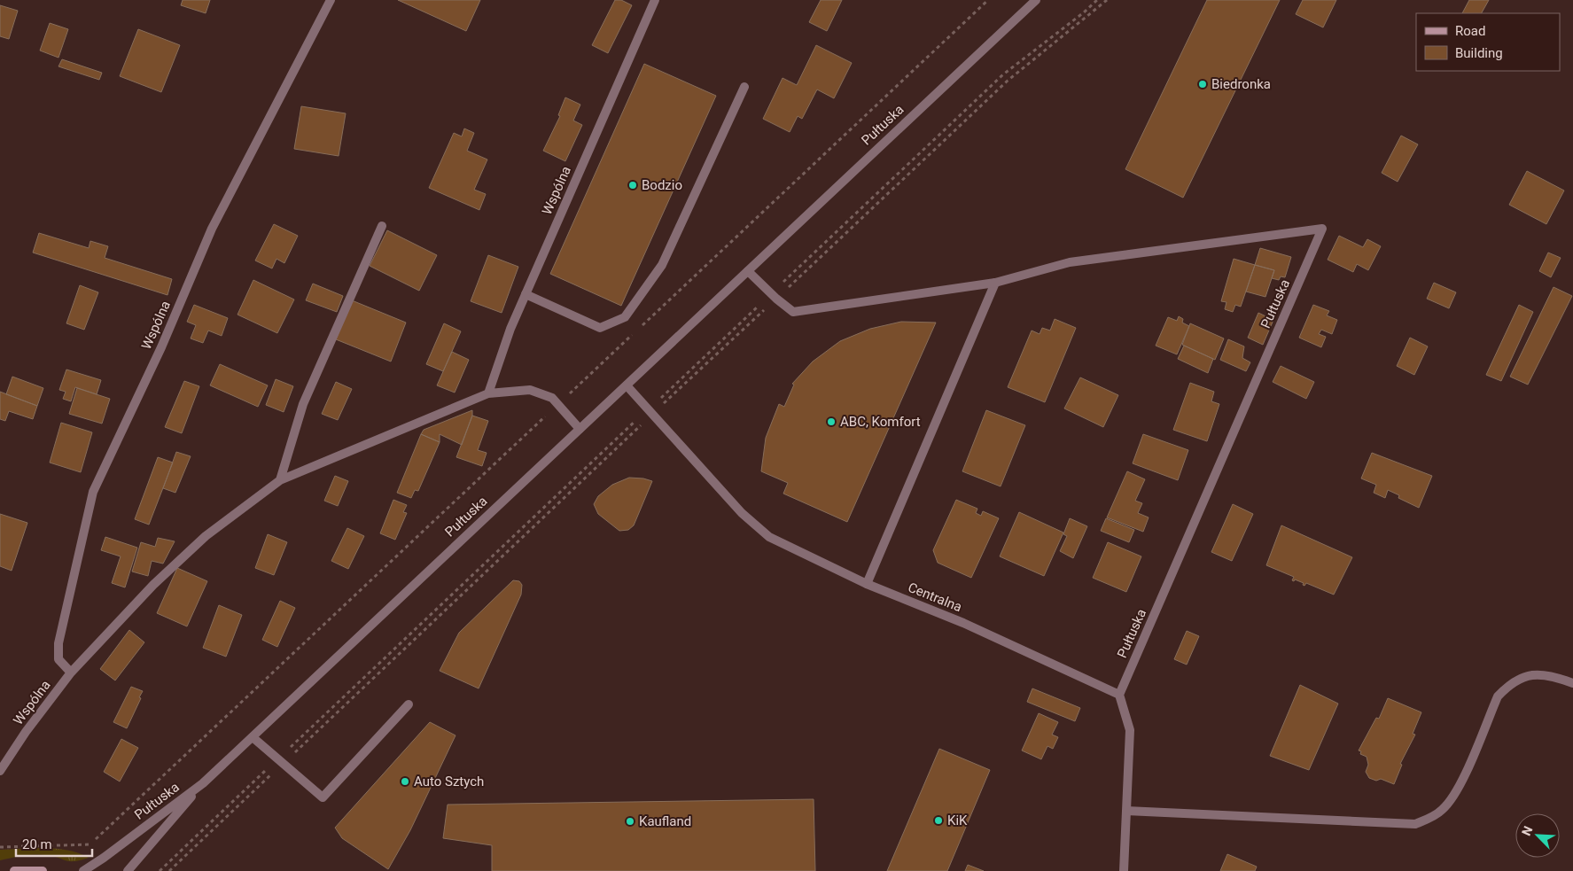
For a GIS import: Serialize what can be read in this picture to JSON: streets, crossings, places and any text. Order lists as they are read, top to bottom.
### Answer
{
  "streets": {
    "street": ["Pułtuska", "Wspólna", "Centralna"]
  },
  "crossings": [
    ["Pułtuska", "Wspólna"],
    ["Pułtuska", "Centralna"]
  ],
  "places": [
    "Biedronka",
    "Bodzio",
    "ABC, Komfort",
    "Auto Sztych",
    "KiK",
    "Kaufland"
  ],
  "legend": ["Road", "Building"],
  "scale_bar": "20 m",
  "north": "top left"
}
